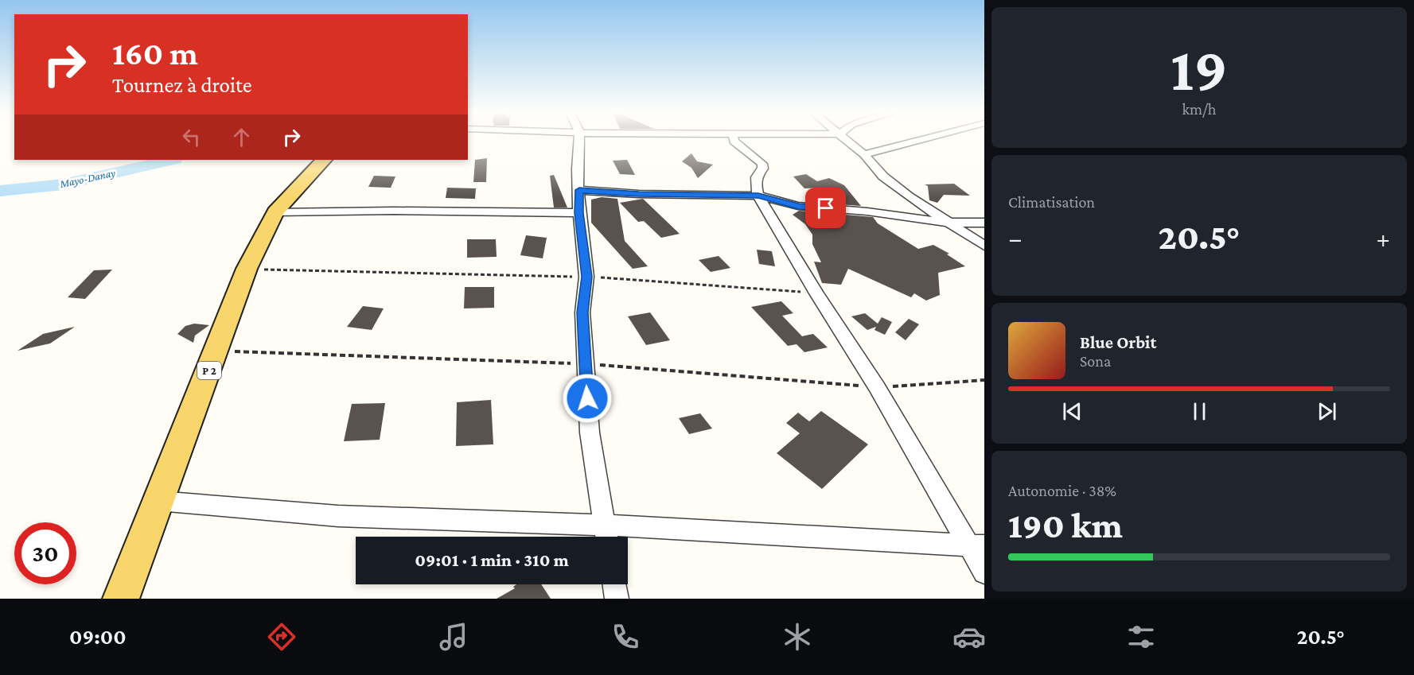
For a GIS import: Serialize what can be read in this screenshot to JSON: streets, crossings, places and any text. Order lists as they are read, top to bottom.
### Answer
{
  "streets": {
    "main road": ["P 2"]
  },
  "water": ["Mayo-Danay"],
  "page": {
    "tile": [
      ["19", "km/h"],
      "Climatisation",
      ["Autonomie · 38%", "190 km"]
    ],
    "turn": ["160 m", "Tournez à droite"],
    "heat": ["−", "20.5°", "+"],
    "song": ["Blue Orbit", "Sona"],
    "limit": "30",
    "trip": "09:01 · 1 min · 310 m",
    "tabs": ["09:00", "20.5°"]
  }
}
